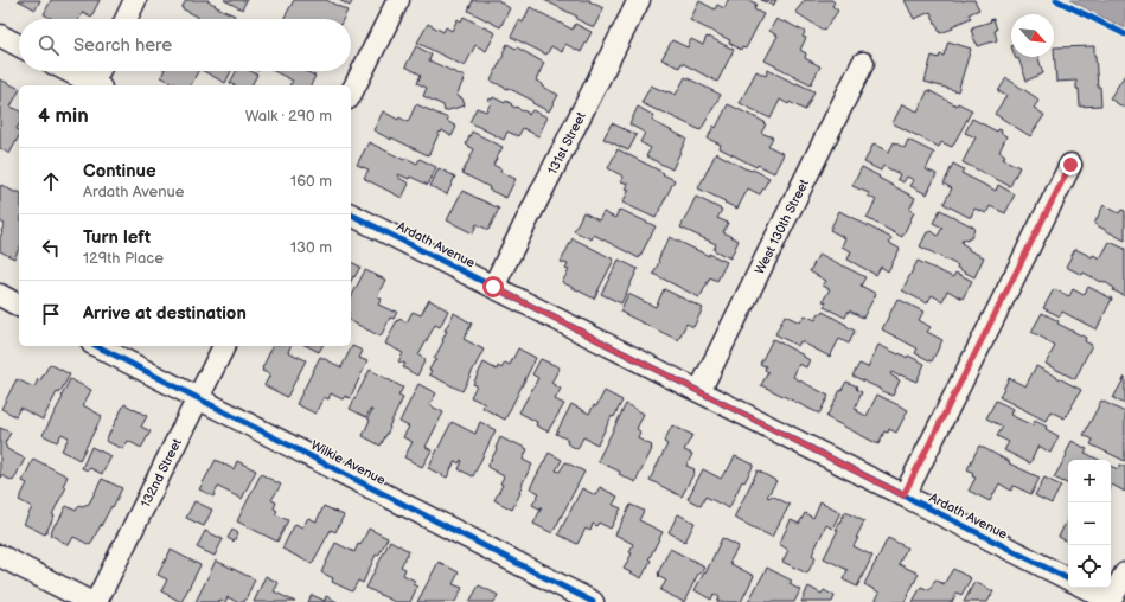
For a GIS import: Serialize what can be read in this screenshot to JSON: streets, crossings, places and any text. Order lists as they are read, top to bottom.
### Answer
{
  "streets": {
    "street": [
      "131st Street",
      "West 130th Street",
      "Ardath Avenue",
      "Wilkie Avenue",
      "132nd Street"
    ]
  },
  "crossings": [
    ["131st Street", "Ardath Avenue"],
    ["West 130th Street", "Ardath Avenue"],
    ["Wilkie Avenue", "132nd Street"]
  ],
  "north": "bottom right",
  "page": {
    "search": "Search here",
    "heading": ["4 min", "Walk · 290 m"],
    "list": [
      ["Continue", "Ardath Avenue", "160 m"],
      ["Turn left", "129th Place", "130 m"],
      "Arrive at destination"
    ],
    "map_buttons": ["+", "−"]
  }
}
